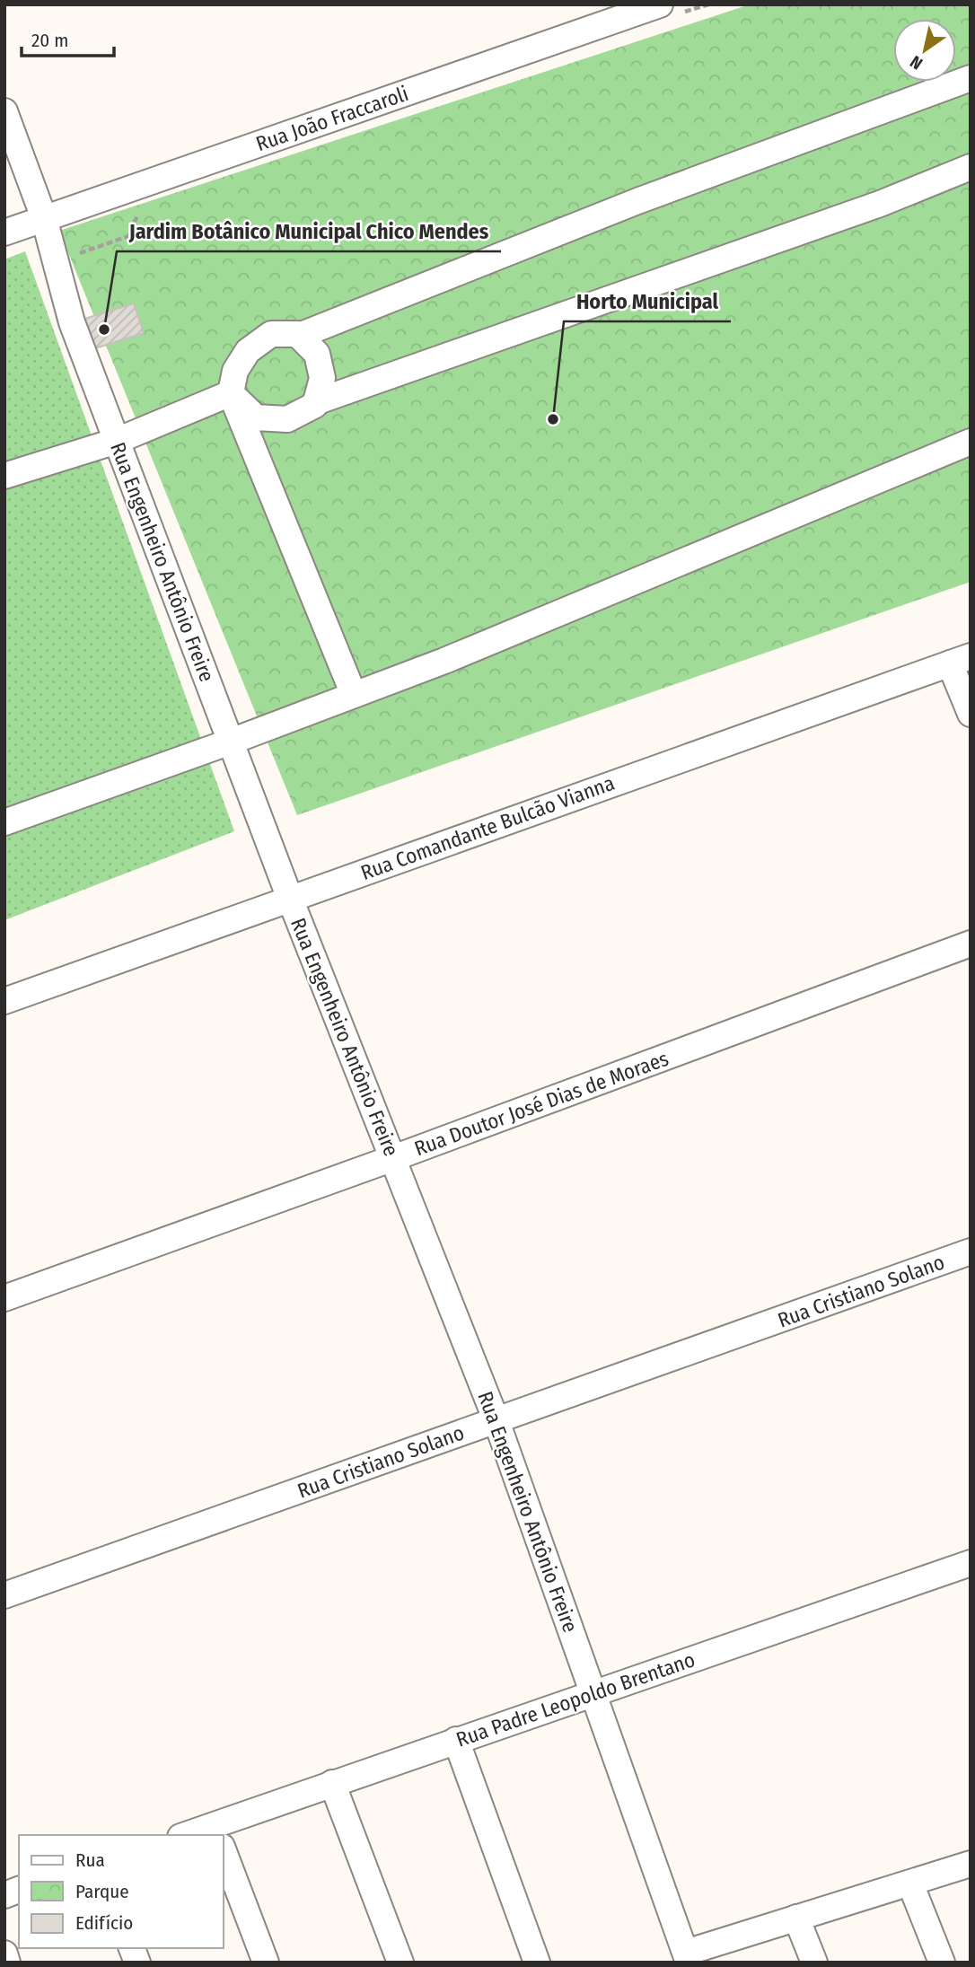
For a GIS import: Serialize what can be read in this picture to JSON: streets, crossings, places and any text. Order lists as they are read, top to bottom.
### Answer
{
  "streets": {
    "street": [
      "Rua João Fraccaroli",
      "Rua Engenheiro Antônio Freire",
      "Rua Comandante Bulcão Vianna",
      "Rua Doutor José Dias de Moraes",
      "Rua Cristiano Solano",
      "Rua Padre Leopoldo Brentano"
    ]
  },
  "crossings": [
    ["Rua João Fraccaroli", "Rua Engenheiro Antônio Freire"],
    ["Rua Engenheiro Antônio Freire", "Rua Comandante Bulcão Vianna"],
    ["Rua Engenheiro Antônio Freire", "Rua Doutor José Dias de Moraes"],
    ["Rua Engenheiro Antônio Freire", "Rua Cristiano Solano"],
    ["Rua Engenheiro Antônio Freire", "Rua Padre Leopoldo Brentano"]
  ],
  "places": ["Jardim Botânico Municipal Chico Mendes", "Horto Municipal"],
  "legend": ["Rua", "Parque", "Edifício"],
  "scale_bar": "20 m",
  "north": "bottom left"
}
